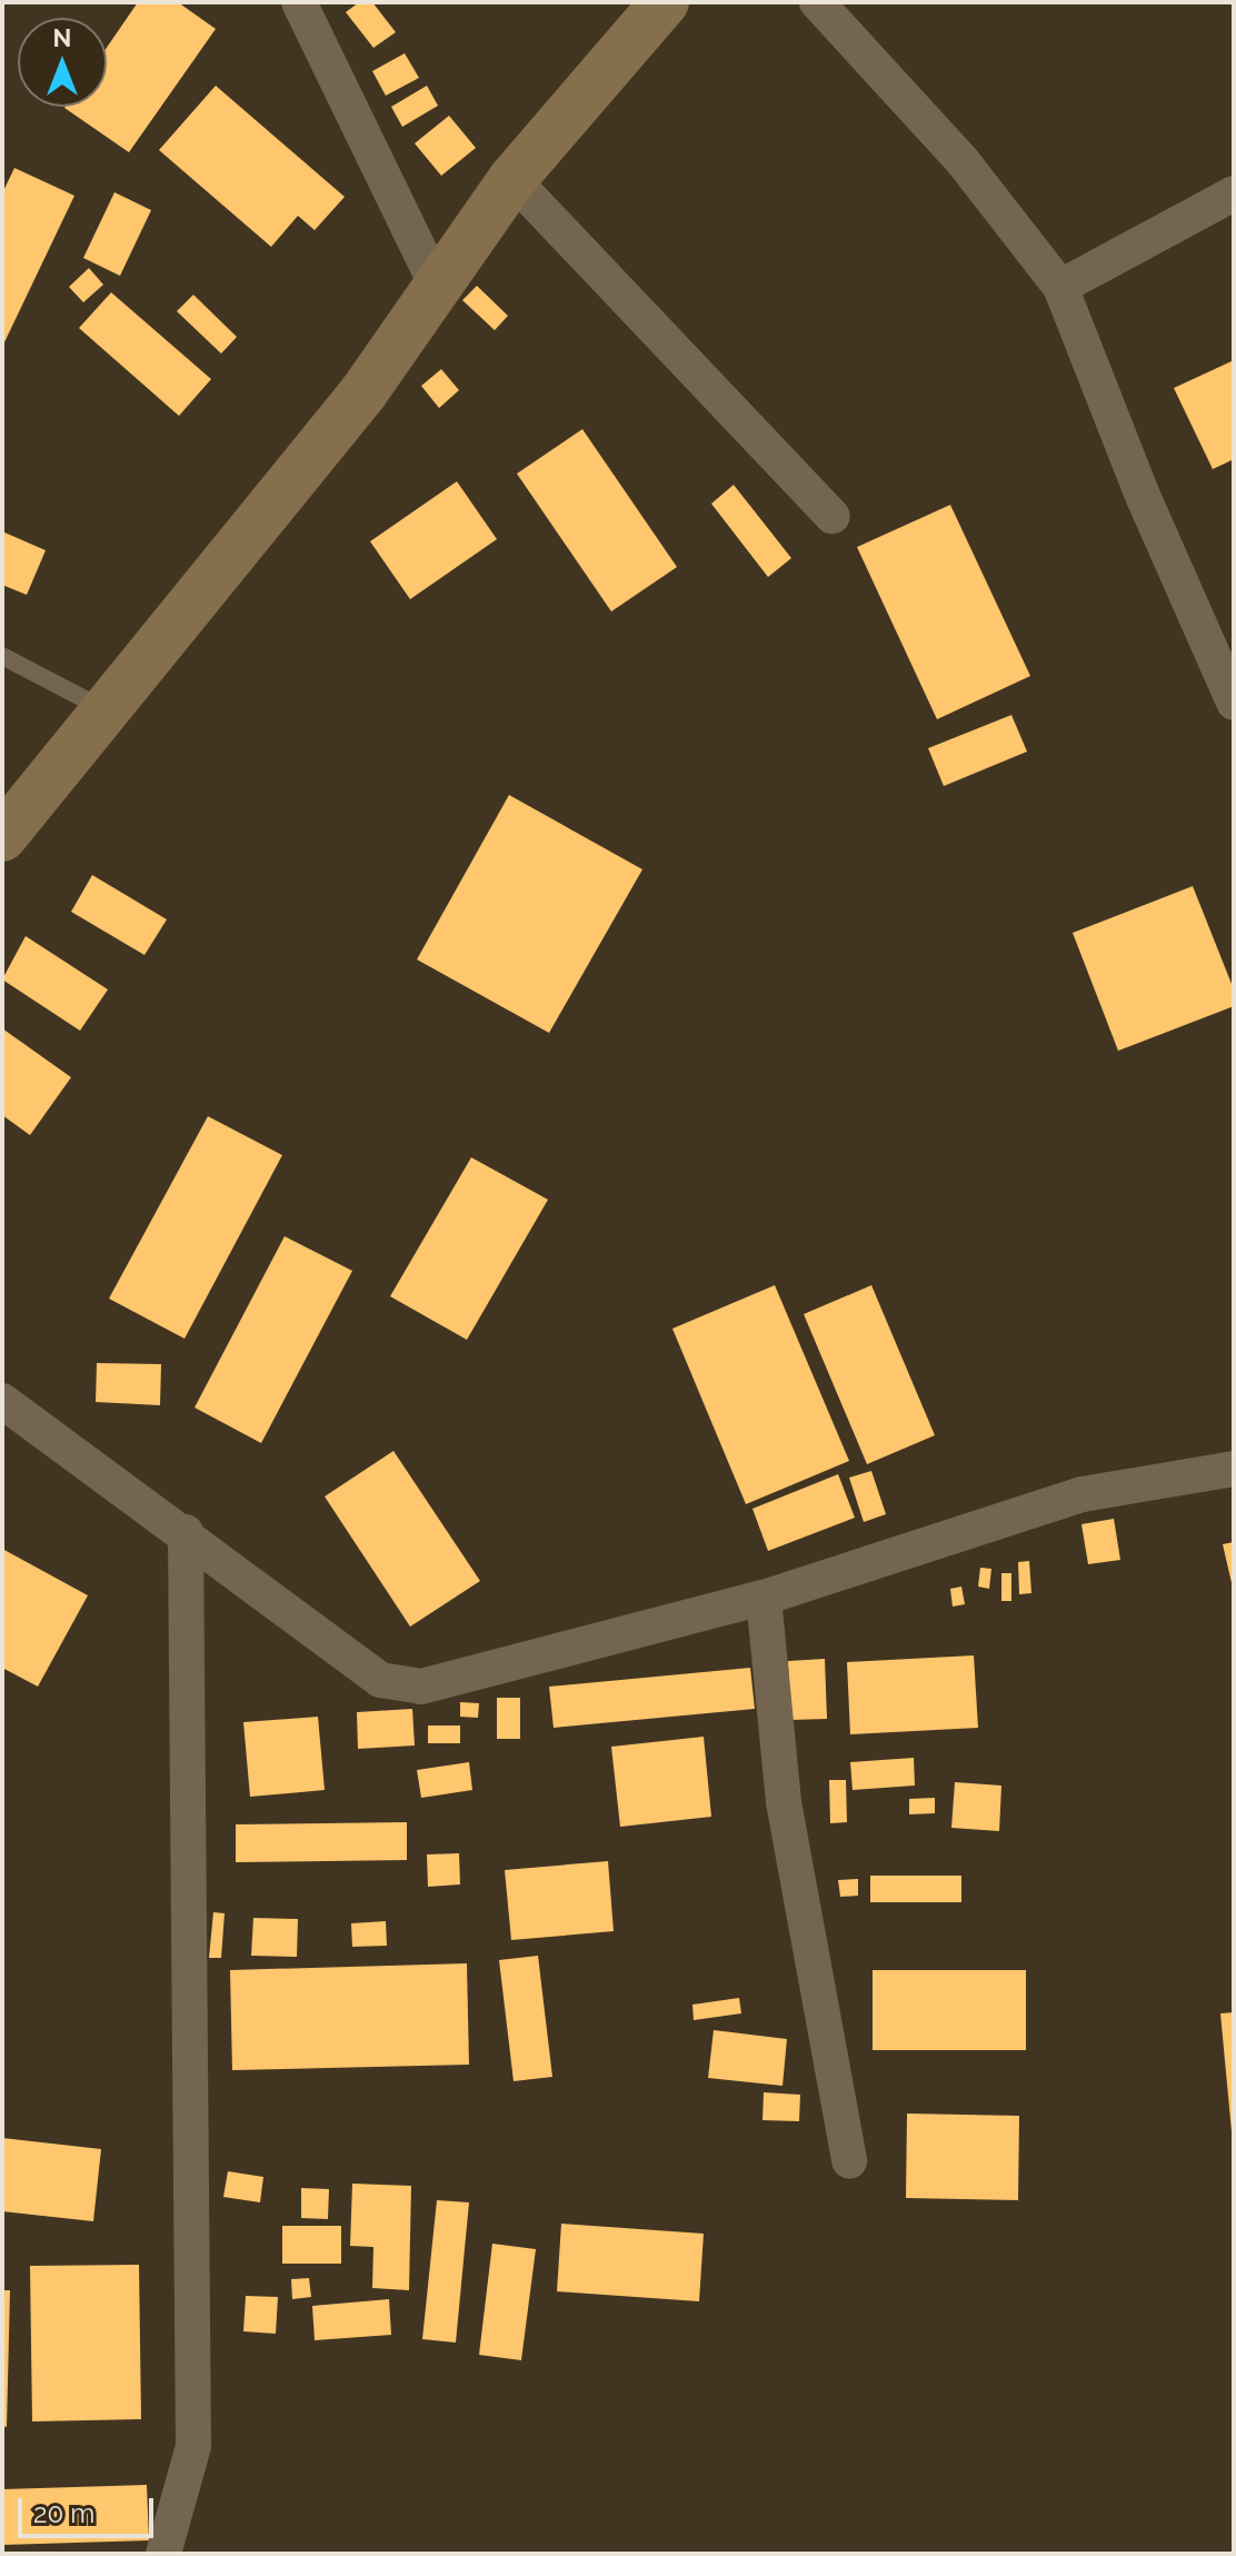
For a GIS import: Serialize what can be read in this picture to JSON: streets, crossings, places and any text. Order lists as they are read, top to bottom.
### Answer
{
  "scale_bar": "20 m",
  "north": "top"
}
